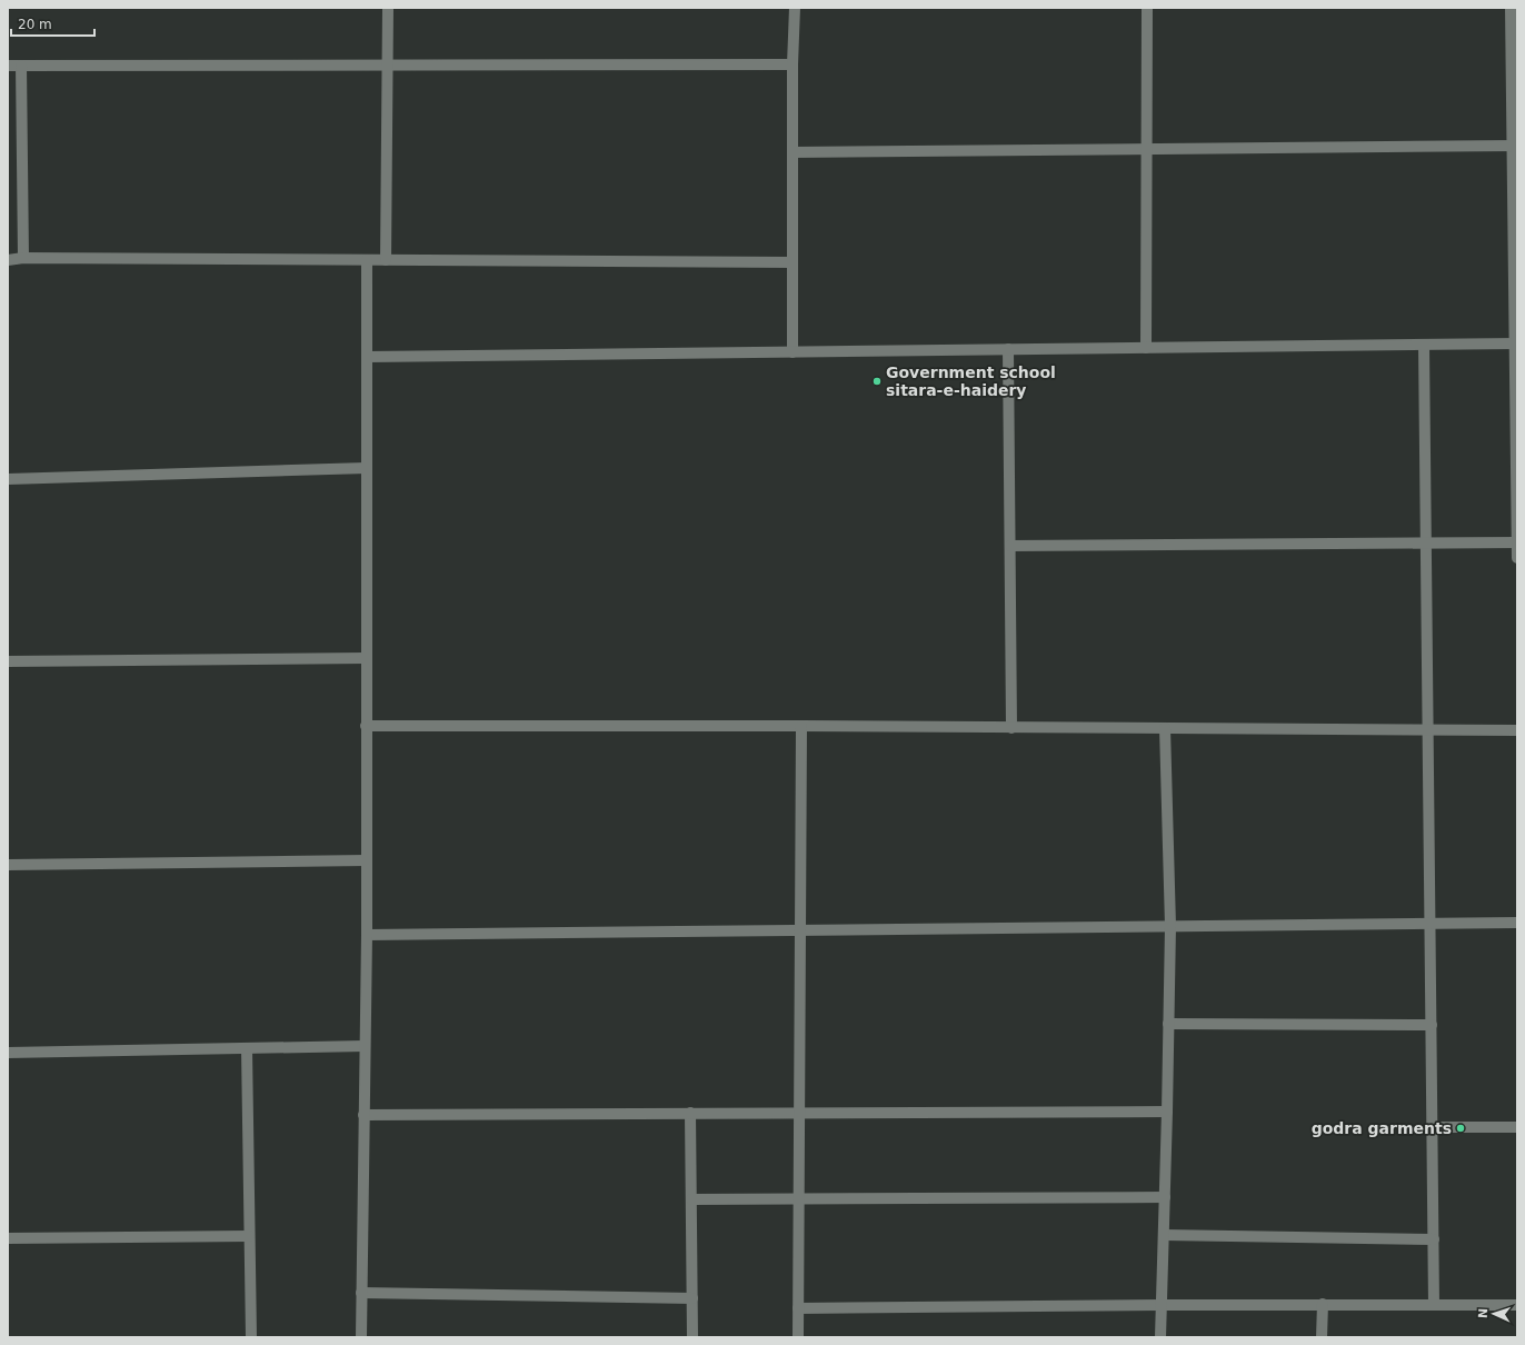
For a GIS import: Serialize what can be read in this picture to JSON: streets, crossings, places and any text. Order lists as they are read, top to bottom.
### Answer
{
  "places": ["Government school sitara-e-haidery", "godra garments"],
  "scale_bar": "20 m",
  "north": "left"
}
